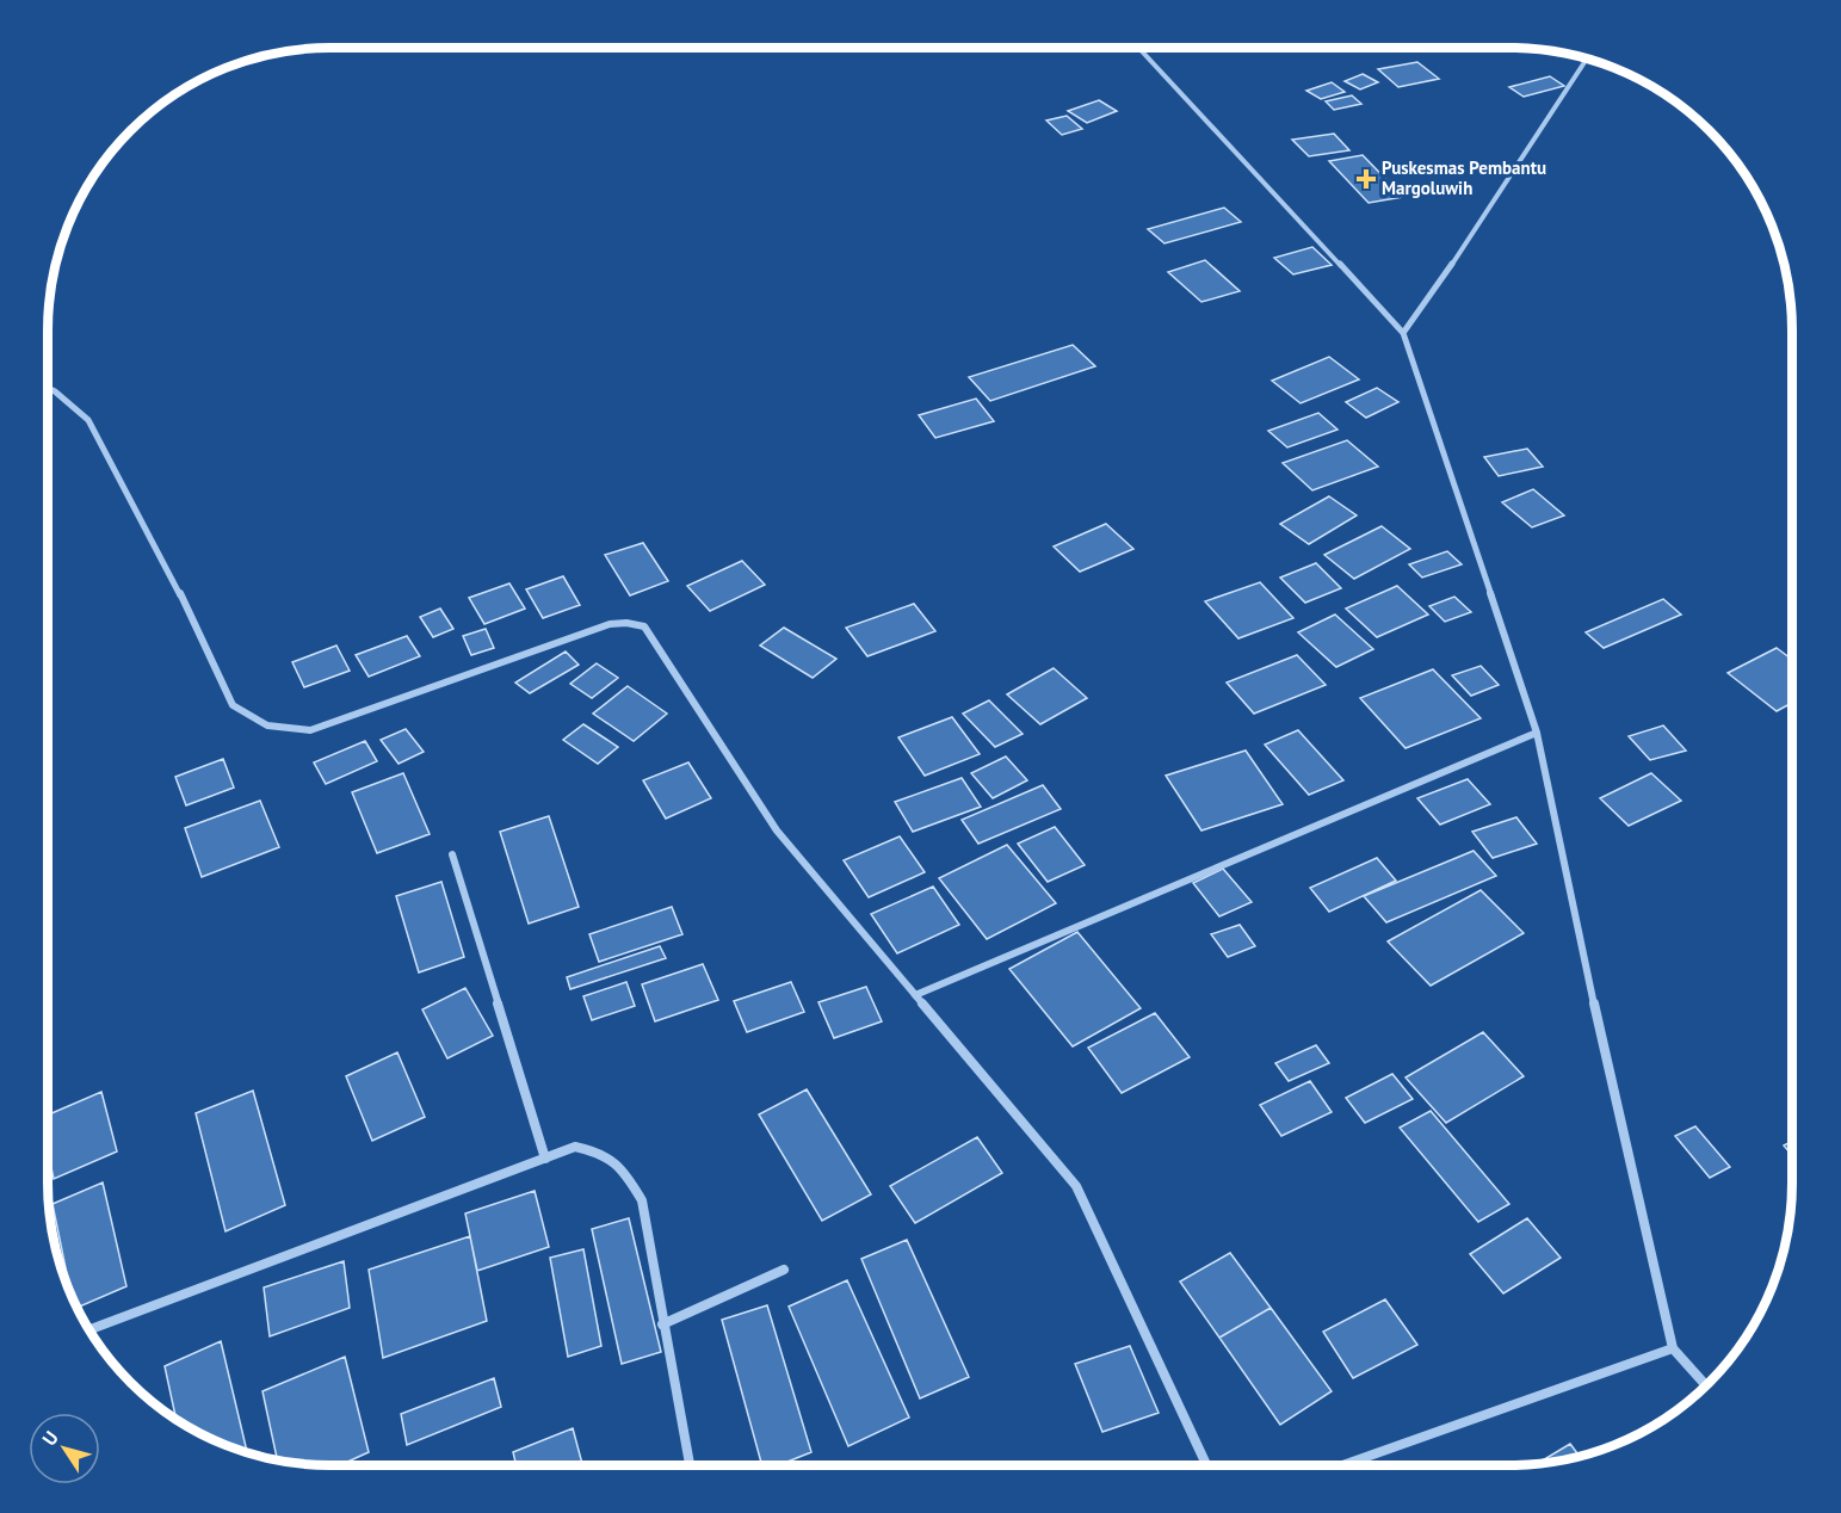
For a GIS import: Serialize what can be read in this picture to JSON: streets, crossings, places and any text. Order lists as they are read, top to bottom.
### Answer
{
  "places": {
    "health": ["Puskesmas Pembantu Margoluwih"]
  },
  "north": "top left"
}
